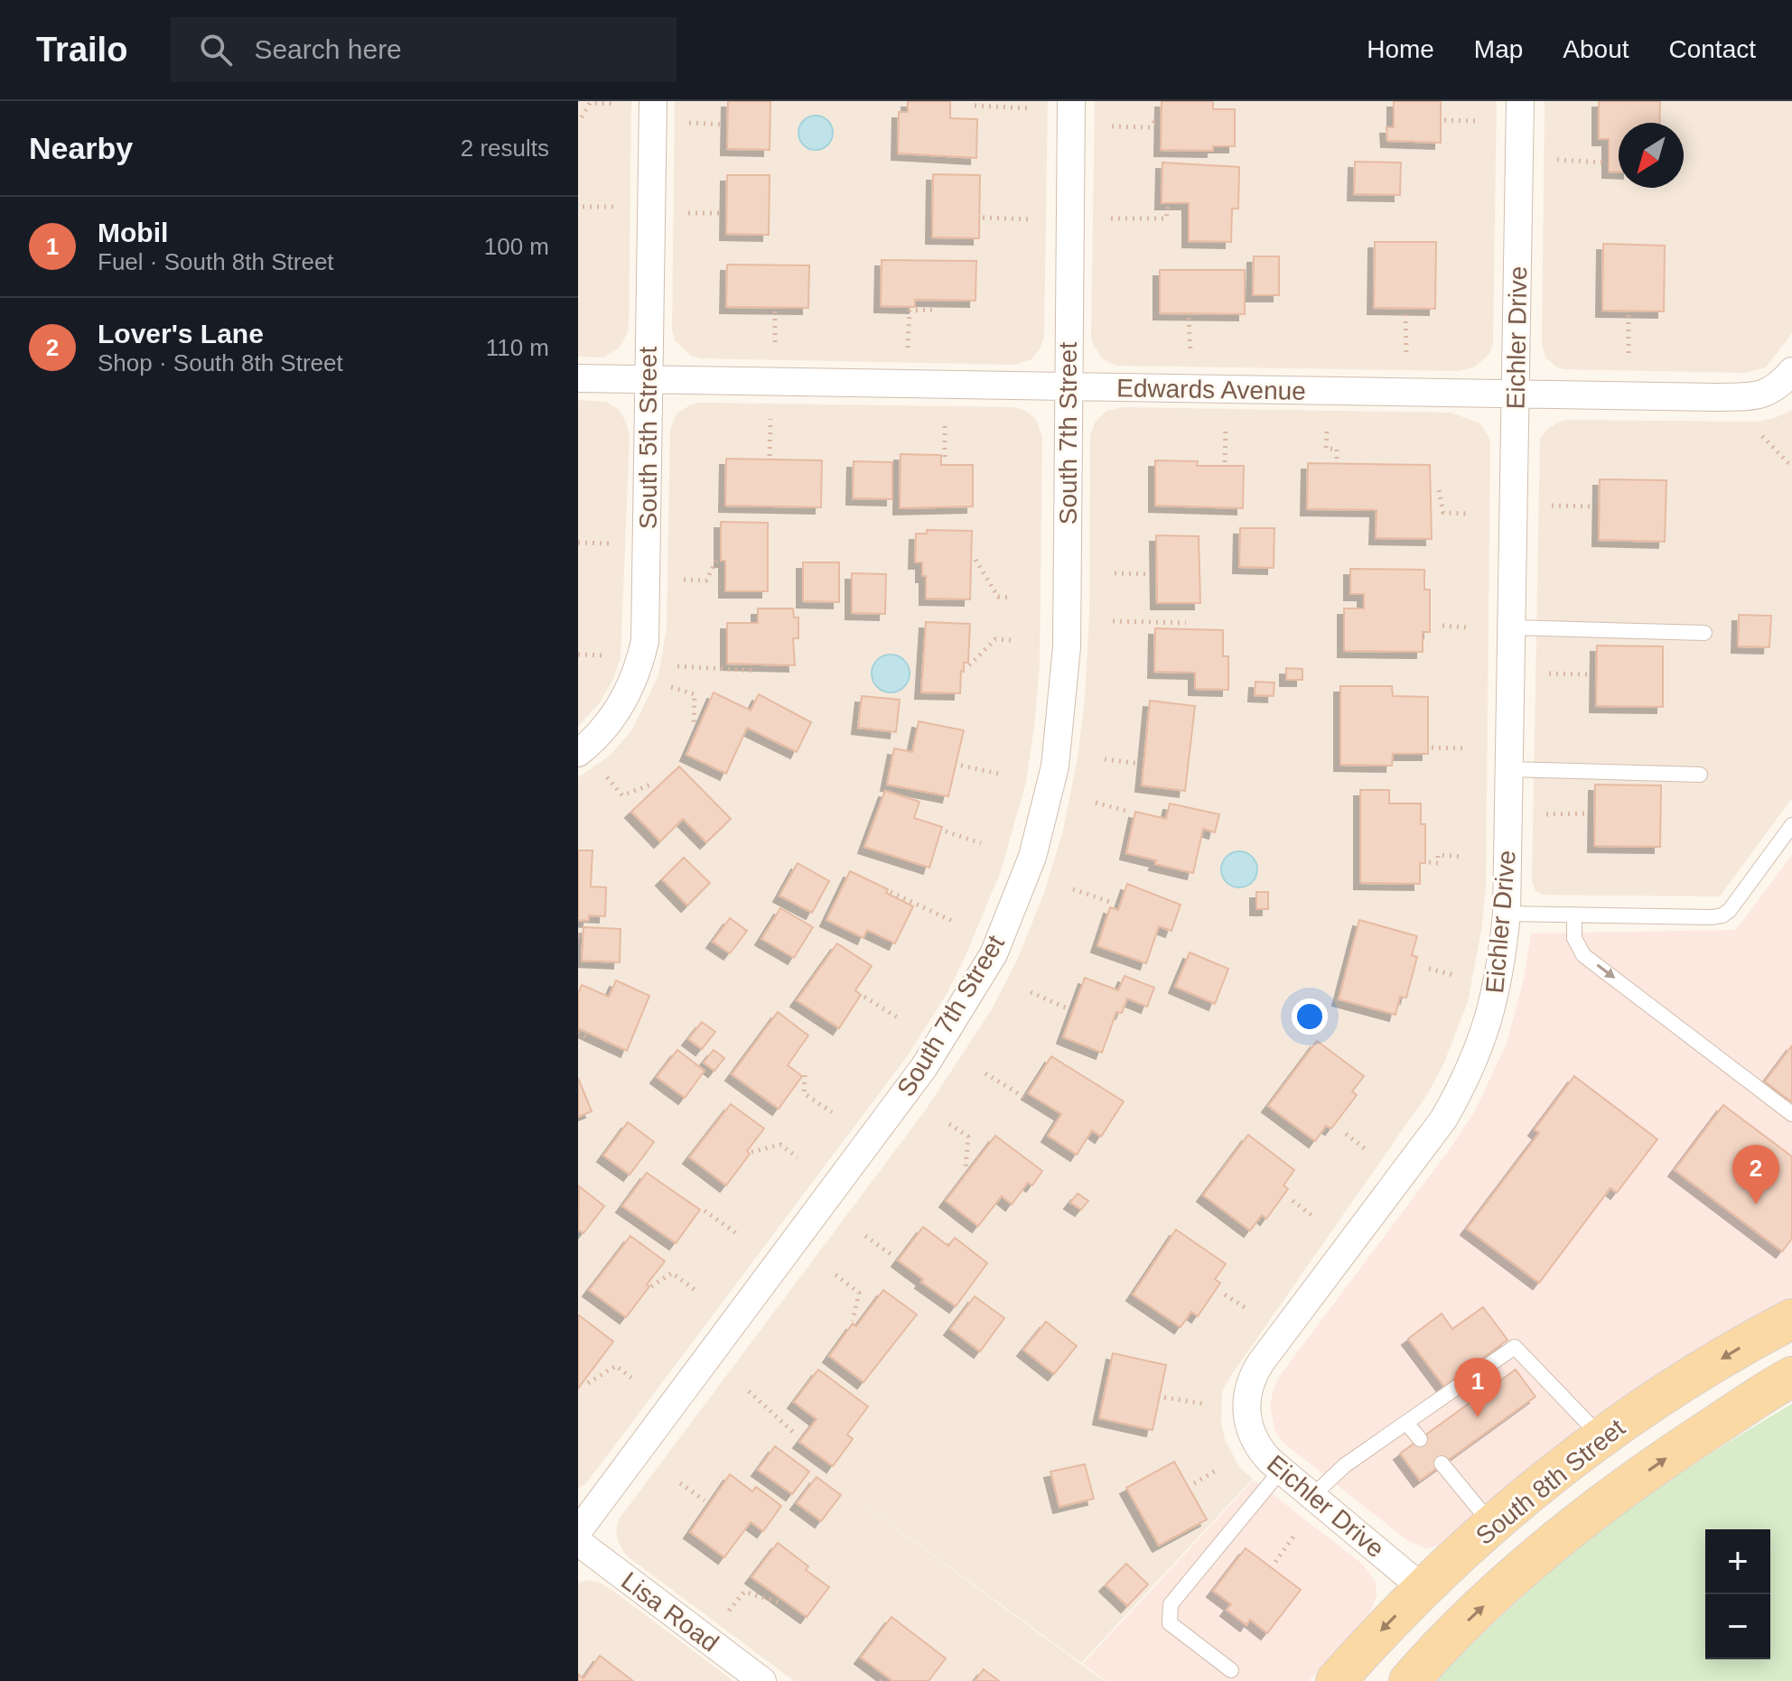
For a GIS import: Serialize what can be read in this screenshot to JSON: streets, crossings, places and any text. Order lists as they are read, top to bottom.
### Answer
{
  "streets": {
    "main road": ["South 8th Street"],
    "street": [
      "Eichler Drive",
      "Edwards Avenue",
      "South 7th Street",
      "South 5th Street",
      "Lisa Road"
    ]
  },
  "crossings": [
    ["Eichler Drive", "Edwards Avenue"],
    ["Eichler Drive", "South 8th Street"],
    ["Edwards Avenue", "South 7th Street"],
    ["Edwards Avenue", "South 5th Street"]
  ],
  "north": "bottom left",
  "page": {
    "header": "Trailo",
    "search": "Search here",
    "nav": [
      "Home",
      "Map",
      "About",
      "Contact"
    ],
    "heading": ["Nearby", "2 results"],
    "list": [
      {
        "mark": "1",
        "name": "Mobil",
        "note": "Fuel · South 8th Street",
        "value": "100 m"
      },
      {
        "mark": "2",
        "name": "Lover's Lane",
        "note": "Shop · South 8th Street",
        "value": "110 m"
      }
    ],
    "pins": ["2", "1"],
    "map_buttons": ["+", "−"]
  }
}
